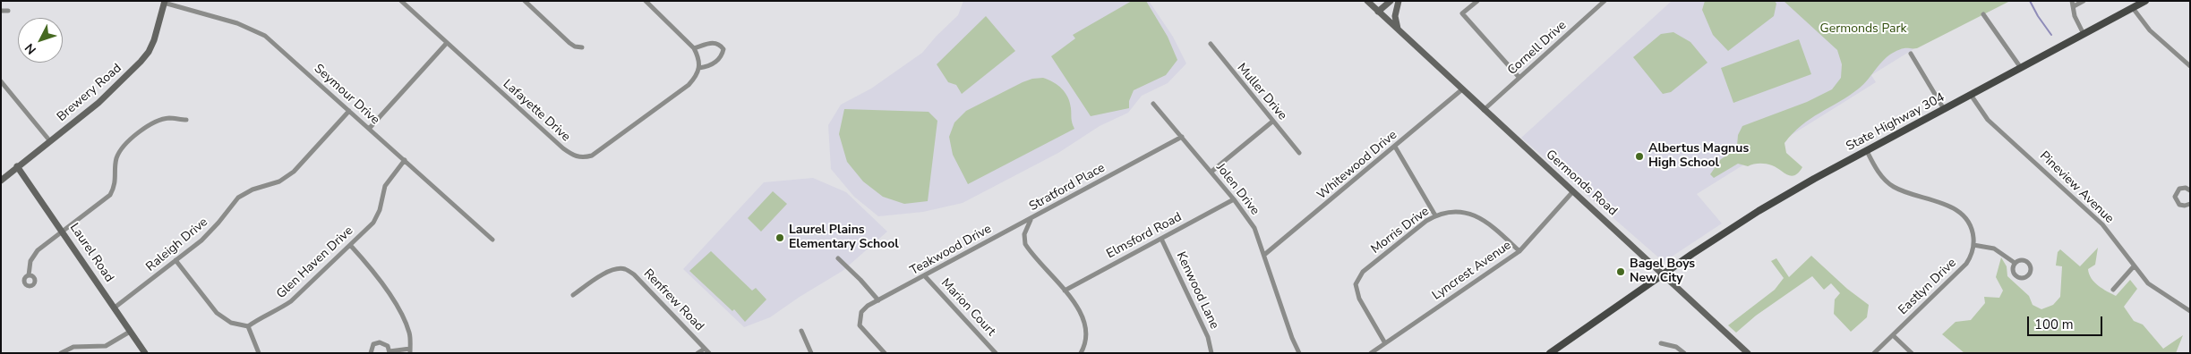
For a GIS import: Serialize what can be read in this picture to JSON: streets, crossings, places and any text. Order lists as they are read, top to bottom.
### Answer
{
  "streets": {
    "main road": ["State Highway 304"],
    "street": [
      "Cornell Drive",
      "Muller Drive",
      "Brewery Road",
      "Seymour Drive",
      "Lafayette Drive",
      "Whitewood Drive",
      "Germonds Road",
      "Stratford Place",
      "Pineview Avenue",
      "Jolen Drive",
      "Morris Drive",
      "Elmsford Road",
      "Raleigh Drive",
      "Teakwood Drive",
      "Laurel Road",
      "Glen Haven Drive",
      "Lyncrest Avenue",
      "Eastlyn Drive",
      "Kenwood Lane",
      "Renfrew Road",
      "Marion Court"
    ]
  },
  "crossings": [
    ["Cornell Drive", "Germonds Road"],
    ["Brewery Road", "Seymour Drive"],
    ["Brewery Road", "Laurel Road"],
    ["Seymour Drive", "Raleigh Drive"],
    ["Seymour Drive", "Glen Haven Drive"],
    ["State Highway 304", "Germonds Road"],
    ["State Highway 304", "Pineview Avenue"],
    ["Whitewood Drive", "Germonds Road"],
    ["Whitewood Drive", "Jolen Drive"],
    ["Germonds Road", "Lyncrest Avenue"],
    ["Stratford Place", "Jolen Drive"],
    ["Stratford Place", "Elmsford Road"],
    ["Stratford Place", "Teakwood Drive"],
    ["Jolen Drive", "Elmsford Road"],
    ["Morris Drive", "Lyncrest Avenue"],
    ["Elmsford Road", "Kenwood Lane"],
    ["Raleigh Drive", "Laurel Road"],
    ["Teakwood Drive", "Marion Court"]
  ],
  "parks": ["Germonds Park"],
  "places": ["Albertus Magnus High School", "Laurel Plains Elementary School", "Bagel Boys New City"],
  "scale_bar": "100 m",
  "north": "bottom left"
}
